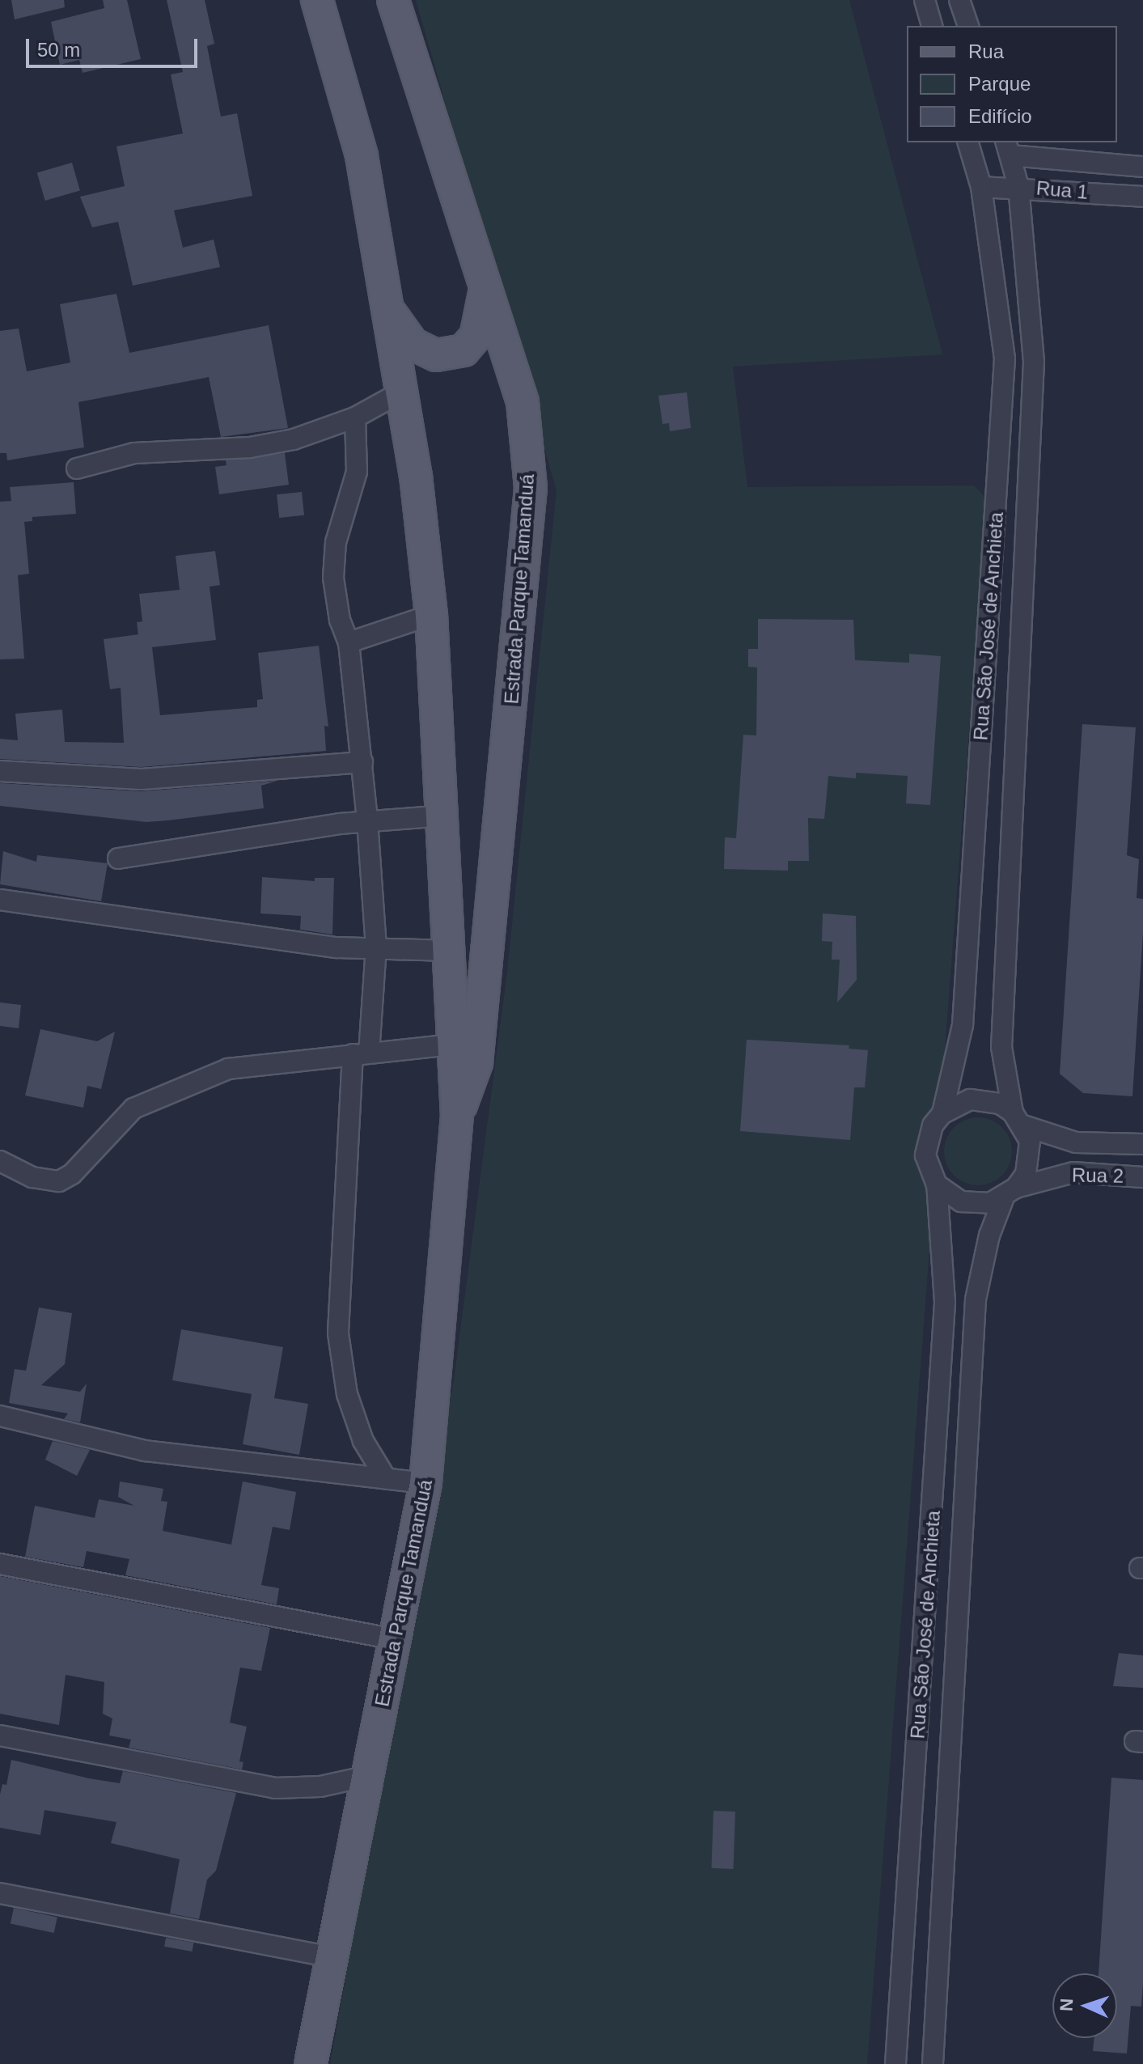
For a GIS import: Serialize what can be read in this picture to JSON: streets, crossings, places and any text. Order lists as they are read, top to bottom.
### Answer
{
  "streets": {
    "main road": ["Estrada Parque Tamanduá"],
    "street": ["Rua 1", "Rua São José de Anchieta", "Rua 2"]
  },
  "crossings": [
    ["Rua 1", "Rua São José de Anchieta"],
    ["Rua São José de Anchieta", "Rua 2"]
  ],
  "legend": ["Rua", "Parque", "Edifício"],
  "scale_bar": "50 m",
  "north": "left"
}
